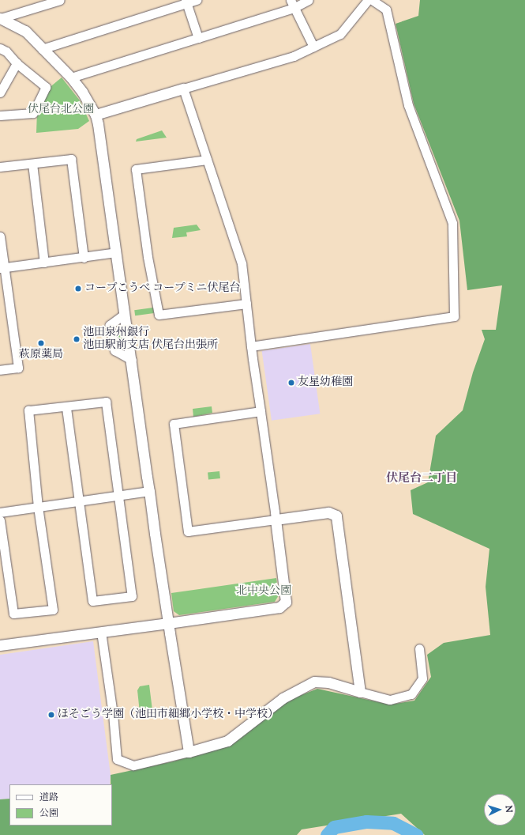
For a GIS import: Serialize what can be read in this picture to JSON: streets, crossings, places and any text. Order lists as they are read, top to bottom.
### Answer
{
  "districts": ["伏尾台二丁目"],
  "parks": ["伏尾台北公園", "北中央公園"],
  "places": [
    "コープこうべ コープミニ伏尾台",
    "池田泉州銀行 池田駅前支店 伏尾台出張所",
    "萩原薬局",
    "友星幼稚園",
    "ほそごう学園（池田市細郷小学校・中学校）"
  ],
  "legend": ["道路", "公園"],
  "north": "right"
}
